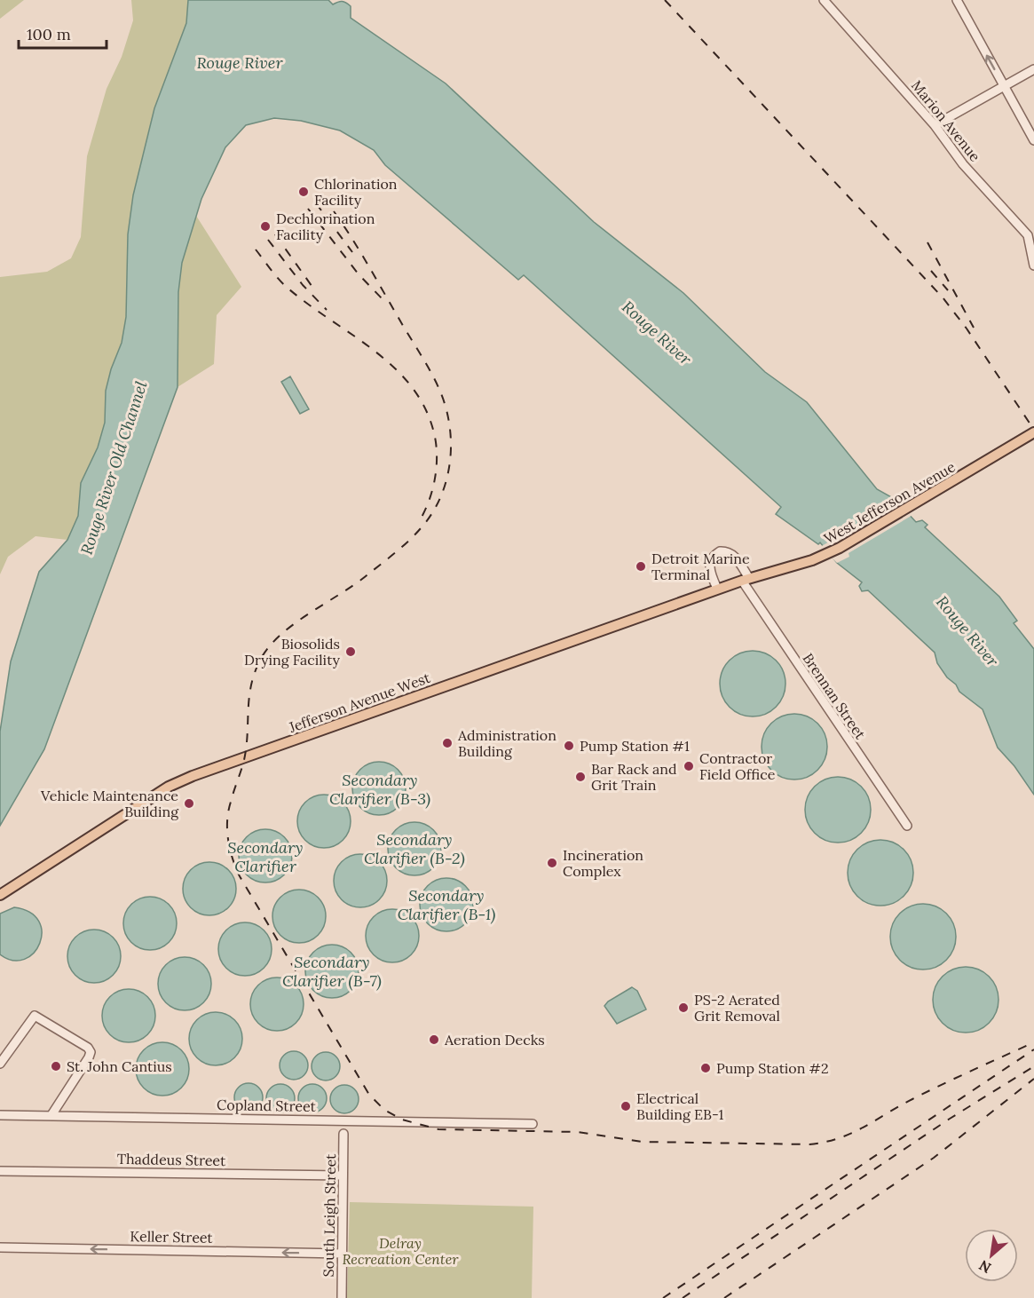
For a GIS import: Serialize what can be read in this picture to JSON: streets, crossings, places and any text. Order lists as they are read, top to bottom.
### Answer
{
  "streets": {
    "main road": ["West Jefferson Avenue", "Jefferson Avenue West"],
    "street": [
      "Marion Avenue",
      "Brennan Street",
      "Copland Street",
      "Thaddeus Street",
      "South Leigh Street",
      "Keller Street"
    ]
  },
  "crossings": [
    ["West Jefferson Avenue", "Brennan Street"],
    ["West Jefferson Avenue", "Jefferson Avenue West"],
    ["Brennan Street", "Jefferson Avenue West"],
    ["Thaddeus Street", "South Leigh Street"],
    ["South Leigh Street", "Keller Street"]
  ],
  "one_way": ["Keller Street"],
  "water": [
    "Rouge River",
    "Rouge River Old Channel",
    "Secondary Clarifier (B-3)",
    "Secondary Clarifier (B-2)",
    "Secondary Clarifier",
    "Secondary Clarifier (B-1)",
    "Secondary Clarifier (B-7)"
  ],
  "parks": ["Delray Recreation Center"],
  "places": [
    "Chlorination Facility",
    "Dechlorination Facility",
    "Detroit Marine Terminal",
    "Biosolids Drying Facility",
    "Administration Building",
    "Pump Station #1",
    "Contractor Field Office",
    "Bar Rack and Grit Train",
    "Vehicle Maintenance Building",
    "Incineration Complex",
    "PS-2 Aerated Grit Removal",
    "Aeration Decks",
    "St. John Cantius",
    "Pump Station #2",
    "Electrical Building EB-1"
  ],
  "scale_bar": "100 m",
  "north": "bottom left"
}
